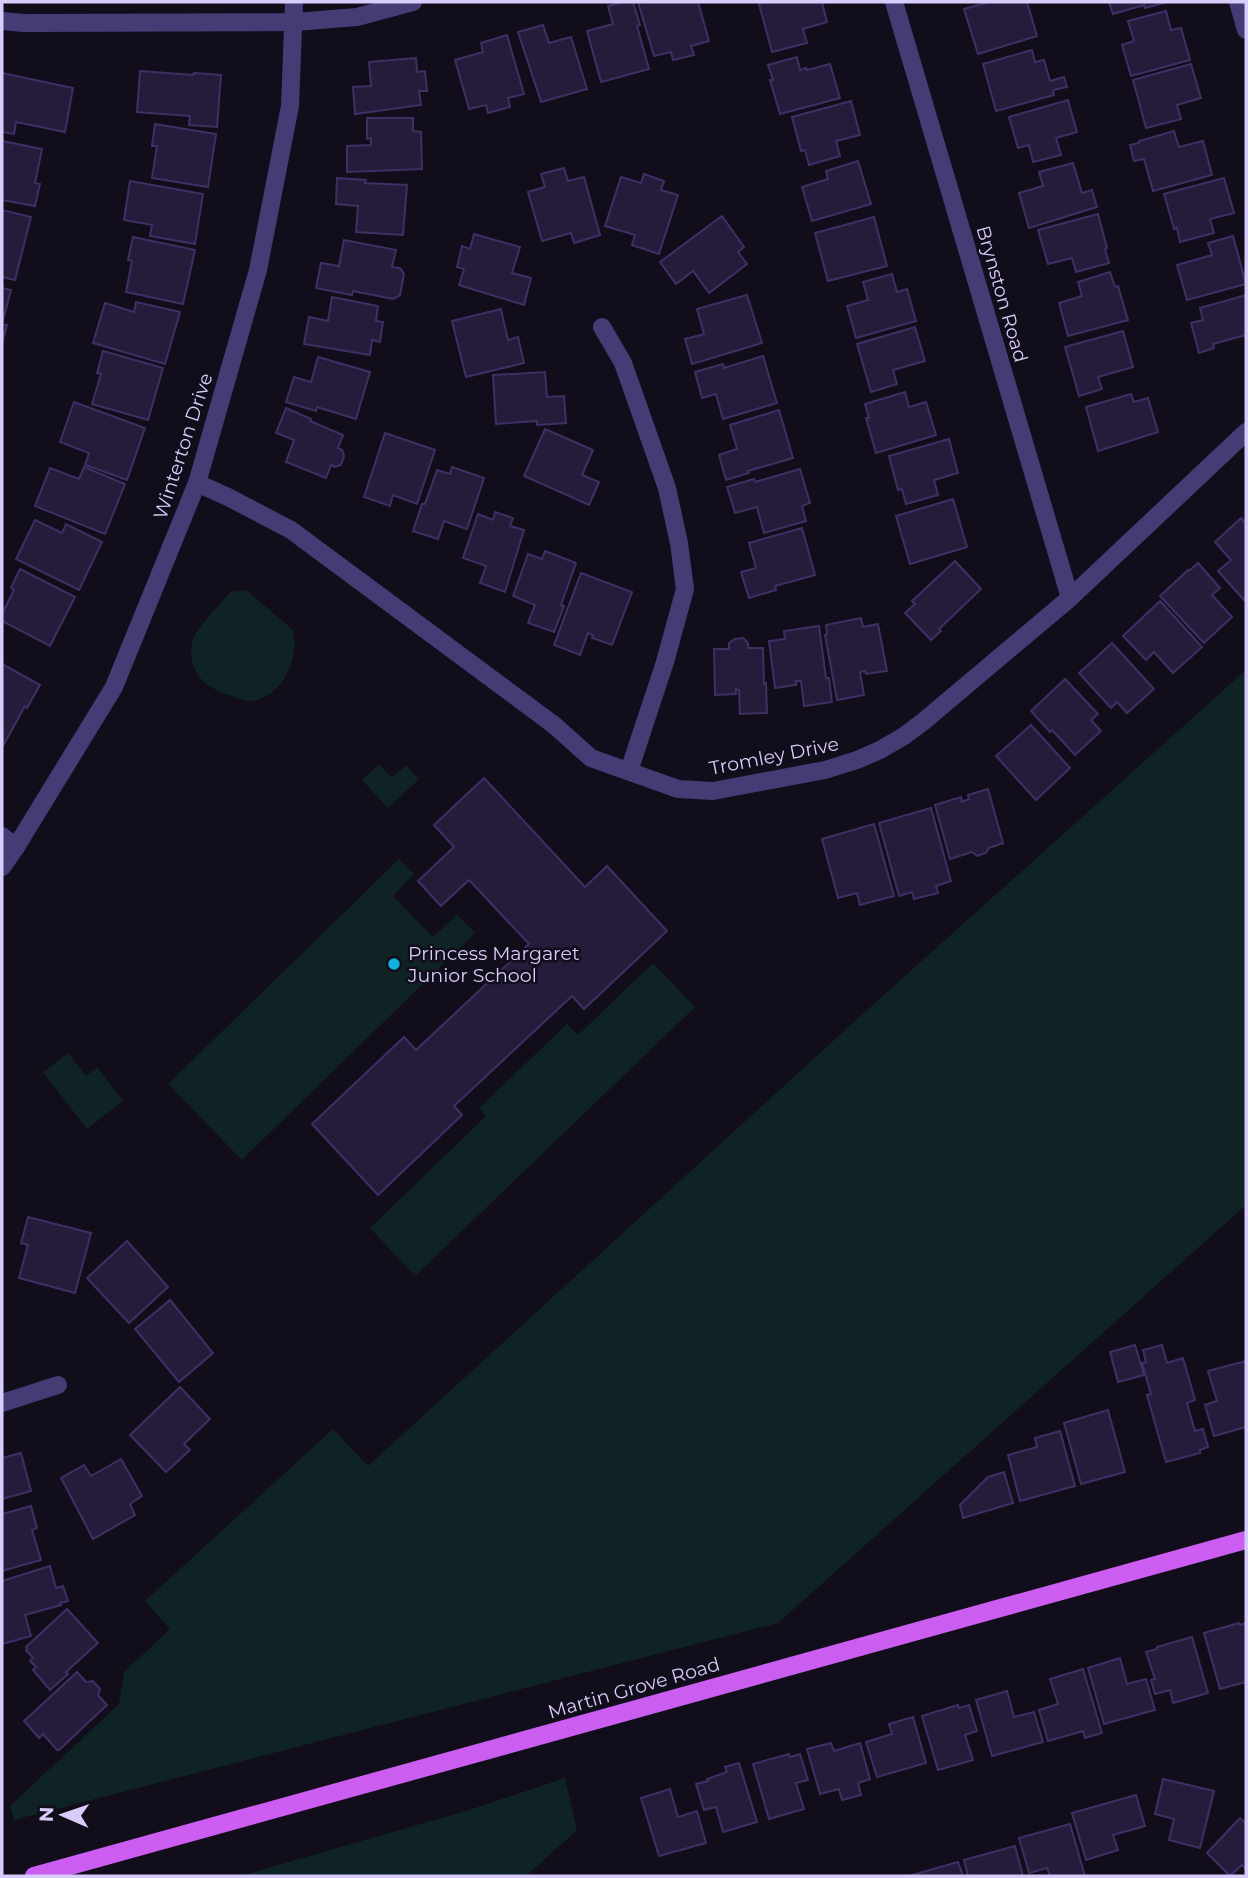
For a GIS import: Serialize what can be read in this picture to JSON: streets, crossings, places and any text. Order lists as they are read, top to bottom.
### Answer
{
  "streets": {
    "main road": ["Martin Grove Road"],
    "street": ["Brynston Road", "Winterton Drive", "Tromley Drive"]
  },
  "crossings": [
    ["Brynston Road", "Tromley Drive"],
    ["Winterton Drive", "Tromley Drive"]
  ],
  "places": ["Princess Margaret Junior School"],
  "north": "left"
}
